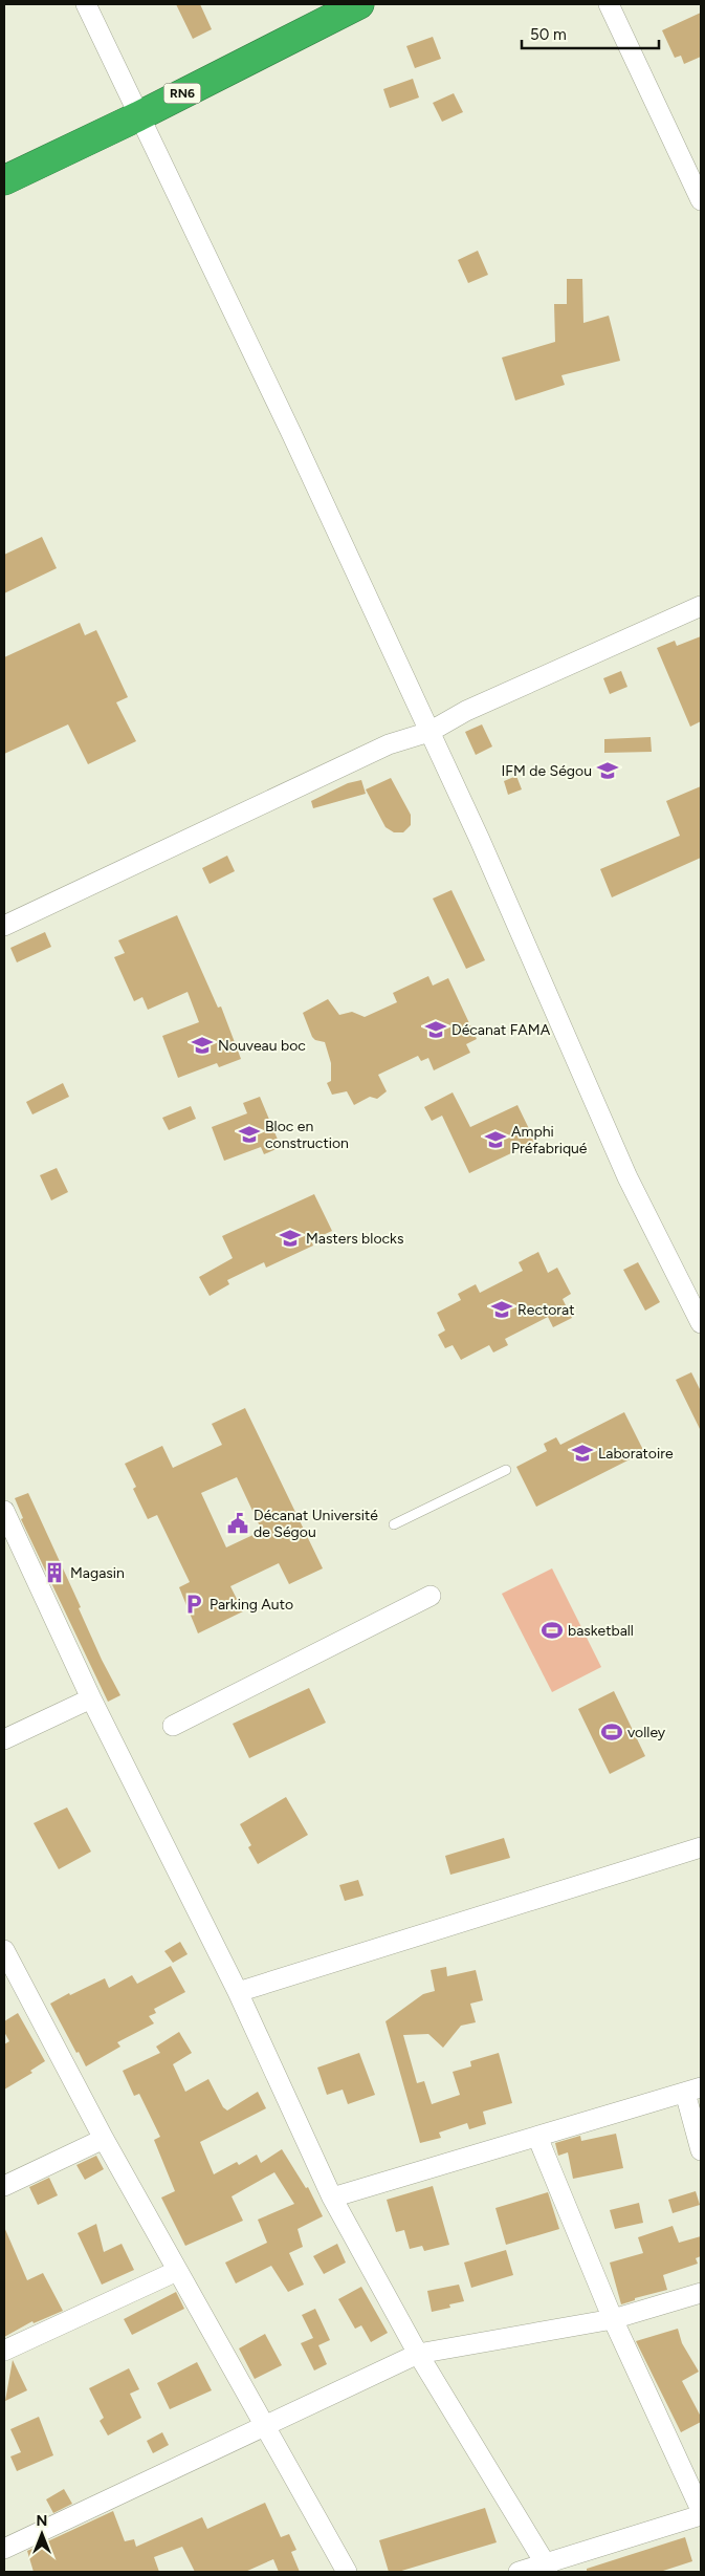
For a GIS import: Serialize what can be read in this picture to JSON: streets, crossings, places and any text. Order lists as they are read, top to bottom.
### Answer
{
  "streets": {
    "highway": ["RN6"]
  },
  "places": {
    "school or university": [
      "IFM de Ségou",
      "Décanat FAMA",
      "Nouveau boc",
      "Bloc en construction",
      "Amphi Préfabriqué",
      "Masters blocks",
      "Rectorat",
      "Laboratoire"
    ],
    "public building": ["Décanat Université de Ségou"],
    "building": ["Magasin"],
    "parking": ["Parking Auto"],
    "sports": ["basketball", "volley"]
  },
  "scale_bar": "50 m",
  "north": "top"
}
